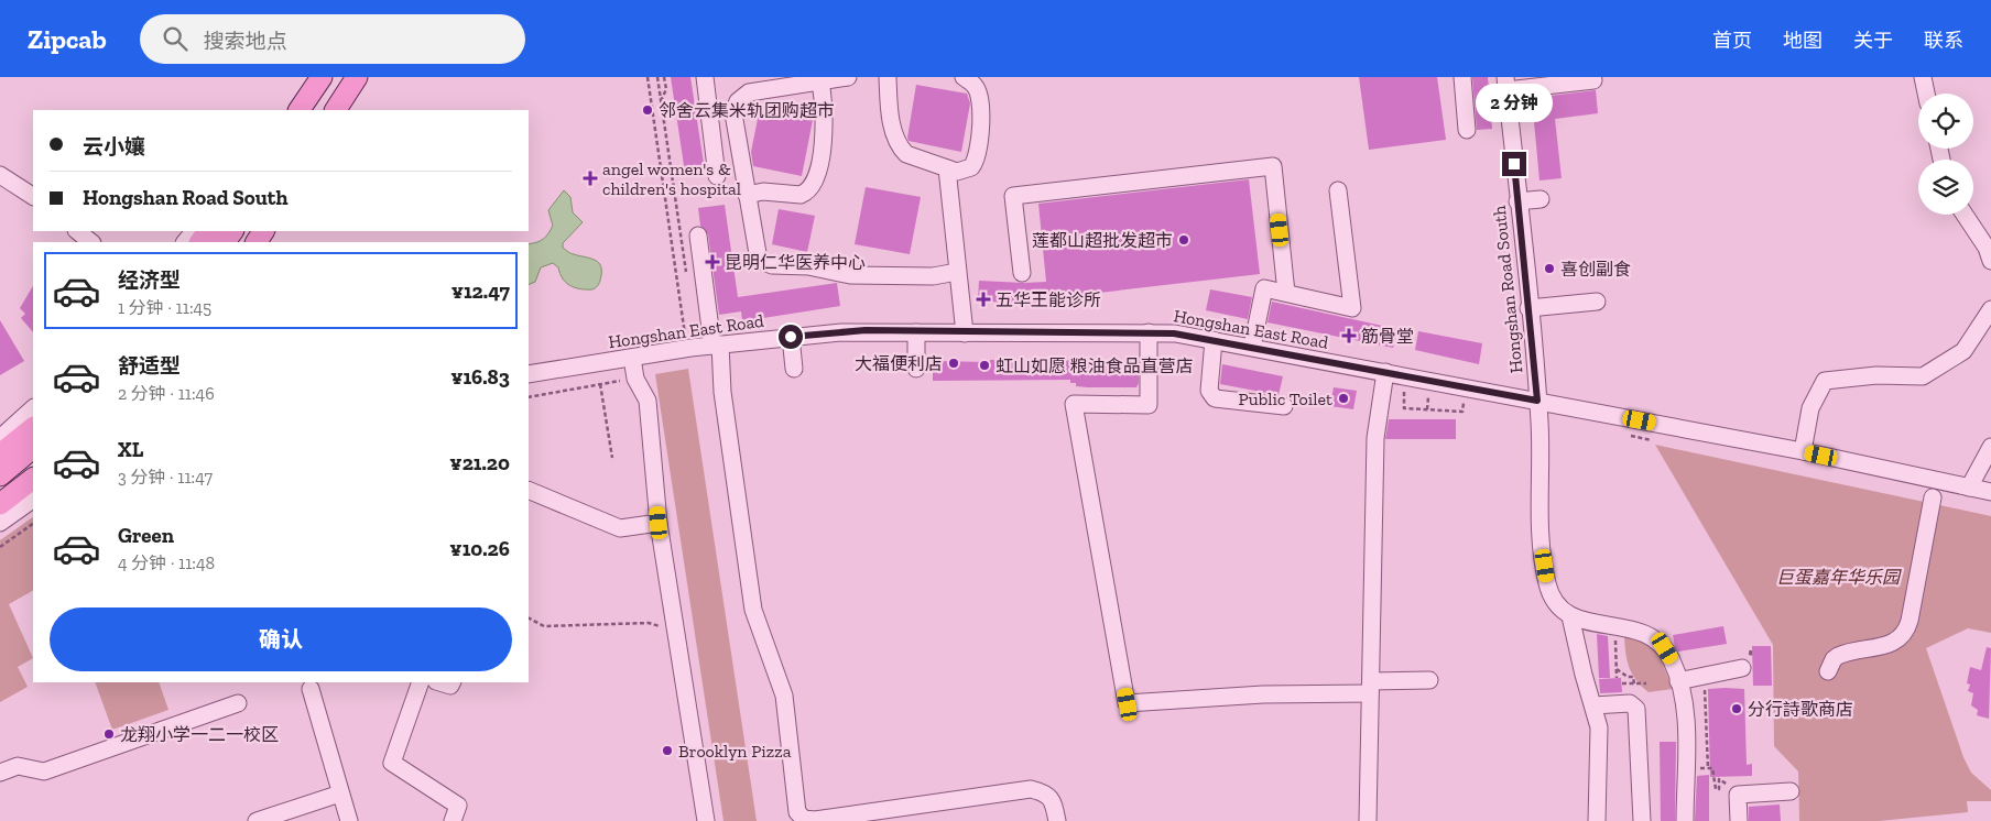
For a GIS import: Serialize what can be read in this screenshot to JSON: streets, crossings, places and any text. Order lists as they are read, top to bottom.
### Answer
{
  "streets": {
    "street": ["Hongshan Road South", "Hongshan East Road"]
  },
  "crossings": [
    ["Hongshan Road South", "Hongshan East Road"]
  ],
  "parks": ["巨蛋嘉年华乐园"],
  "places": {
    "other": [
      "邻舍云集米轨团购超市",
      "莲都山超批发超市",
      "喜创副食",
      "大福便利店",
      "虹山如愿 粮油食品直营店",
      "Public Toilet",
      "分行詩歌商店",
      "龙翔小学一二一校区",
      "Brooklyn Pizza"
    ],
    "health": [
      "angel women's & children's hospital",
      "昆明仁华医养中心",
      "五华王能诊所",
      "筋骨堂"
    ]
  },
  "page": {
    "header": "Zipcab",
    "search": "搜索地点",
    "nav": [
      "首页",
      "地图",
      "关于",
      "联系"
    ],
    "bubble": "2 分钟",
    "banner": ["云小孃", "Hongshan Road South"],
    "list": [
      {
        "name": "经济型",
        "note": "1 分钟 · 11:45",
        "value": "¥12.47"
      },
      {
        "name": "舒适型",
        "note": "2 分钟 · 11:46",
        "value": "¥16.83"
      },
      {
        "name": "XL",
        "note": "3 分钟 · 11:47",
        "value": "¥21.20"
      },
      {
        "name": "Green",
        "note": "4 分钟 · 11:48",
        "value": "¥10.26"
      }
    ],
    "buttons": "确认"
  }
}
